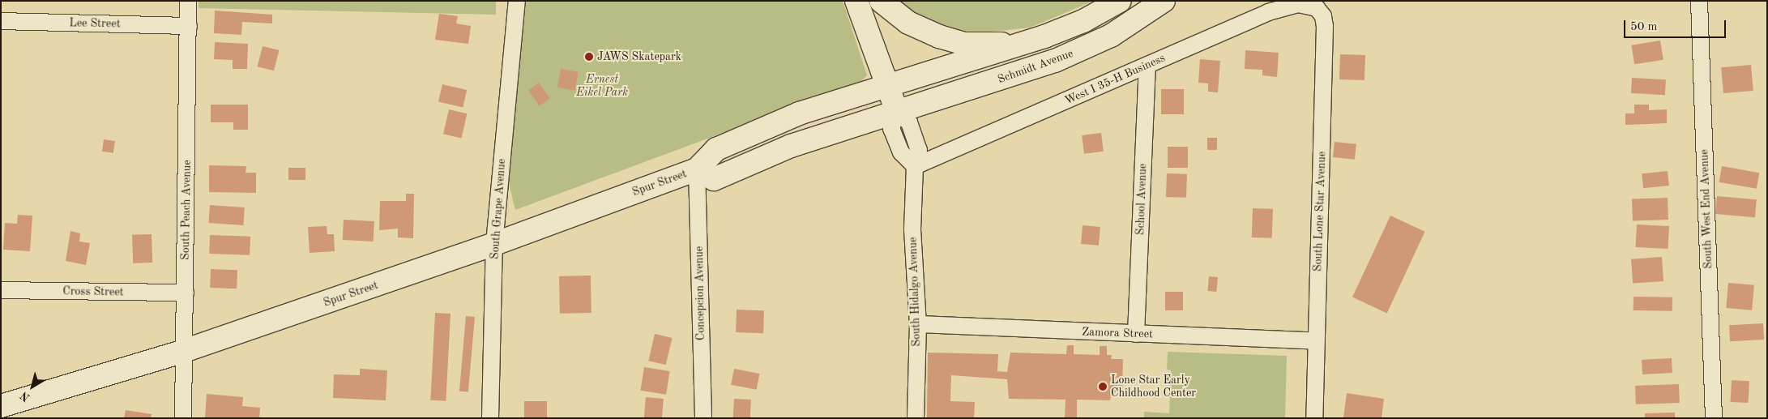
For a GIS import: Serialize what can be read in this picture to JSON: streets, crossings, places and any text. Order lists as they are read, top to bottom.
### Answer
{
  "streets": {
    "main road": ["Schmidt Avenue", "Spur Street", "South Hidalgo Avenue"],
    "street": [
      "Lee Street",
      "West I 35-H Business",
      "School Avenue",
      "South Grape Avenue",
      "South West End Avenue",
      "South Peach Avenue",
      "South Lone Star Avenue",
      "Cross Street",
      "Concepcion Avenue",
      "Zamora Street"
    ]
  },
  "crossings": [
    ["Lee Street", "South Peach Avenue"],
    ["Schmidt Avenue", "Spur Street"],
    ["Schmidt Avenue", "South Hidalgo Avenue"],
    ["West I 35-H Business", "School Avenue"],
    ["West I 35-H Business", "South Lone Star Avenue"],
    ["West I 35-H Business", "South Hidalgo Avenue"],
    ["Spur Street", "South Grape Avenue"],
    ["Spur Street", "South Peach Avenue"],
    ["Spur Street", "South Hidalgo Avenue"],
    ["Spur Street", "Concepcion Avenue"],
    ["School Avenue", "Zamora Street"],
    ["South Peach Avenue", "Cross Street"],
    ["South Lone Star Avenue", "Zamora Street"],
    ["South Hidalgo Avenue", "Zamora Street"]
  ],
  "parks": ["Ernest Eikel Park"],
  "places": ["JAWS Skatepark", "Lone Star Early Childhood Center"],
  "scale_bar": "50 m",
  "north": "bottom left"
}
